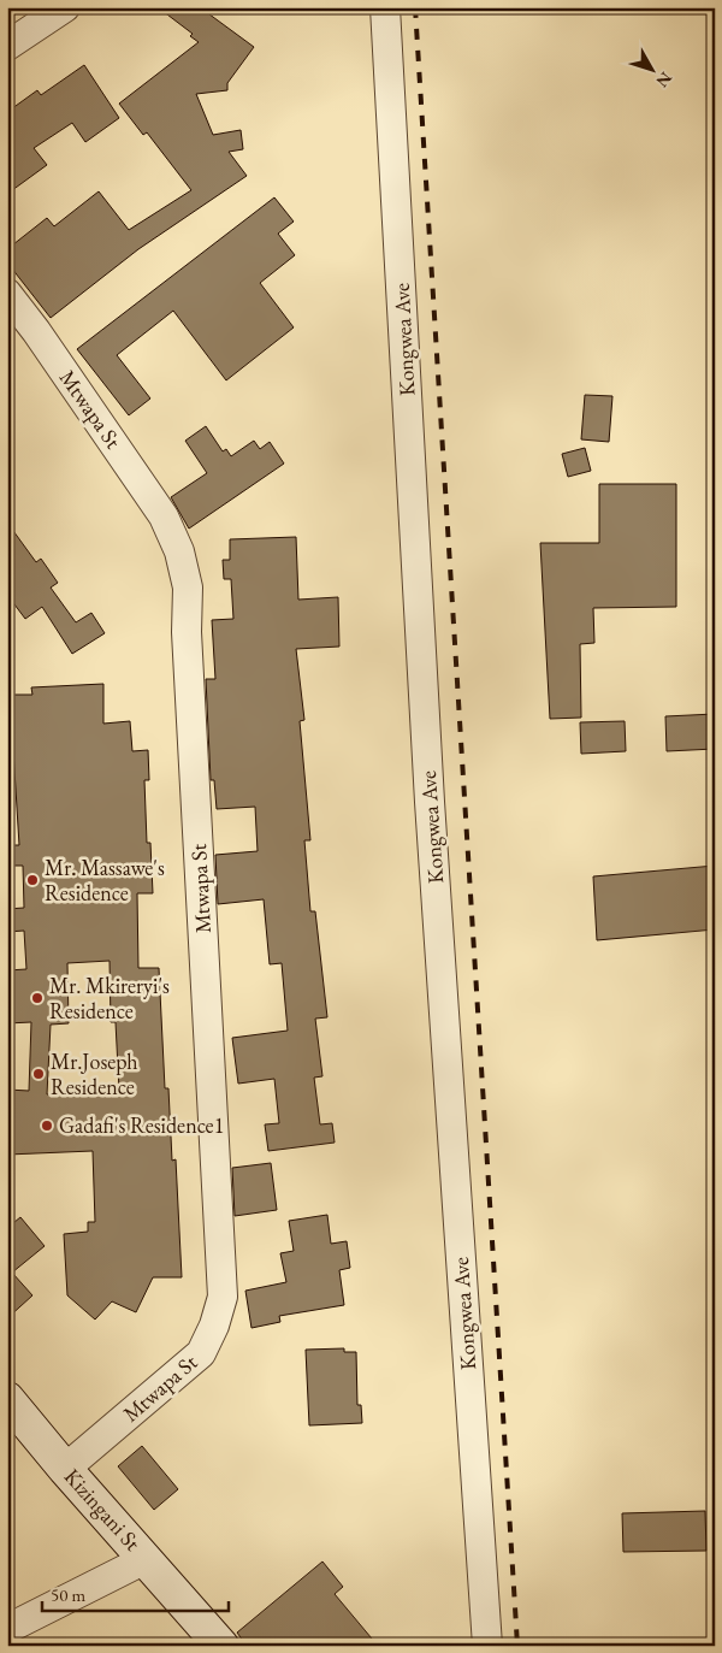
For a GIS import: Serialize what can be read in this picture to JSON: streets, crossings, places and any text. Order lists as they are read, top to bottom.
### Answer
{
  "streets": {
    "street": ["Kongwea Ave", "Mtwapa St", "Kizingani St"]
  },
  "crossings": [
    ["Mtwapa St", "Kizingani St"]
  ],
  "places": [
    "Mr. Massawe's Residence",
    "Mr. Mkireryi's Residence",
    "Mr.Joseph Residence",
    "Gadafi's Residence1"
  ],
  "scale_bar": "50 m",
  "north": "bottom right"
}
